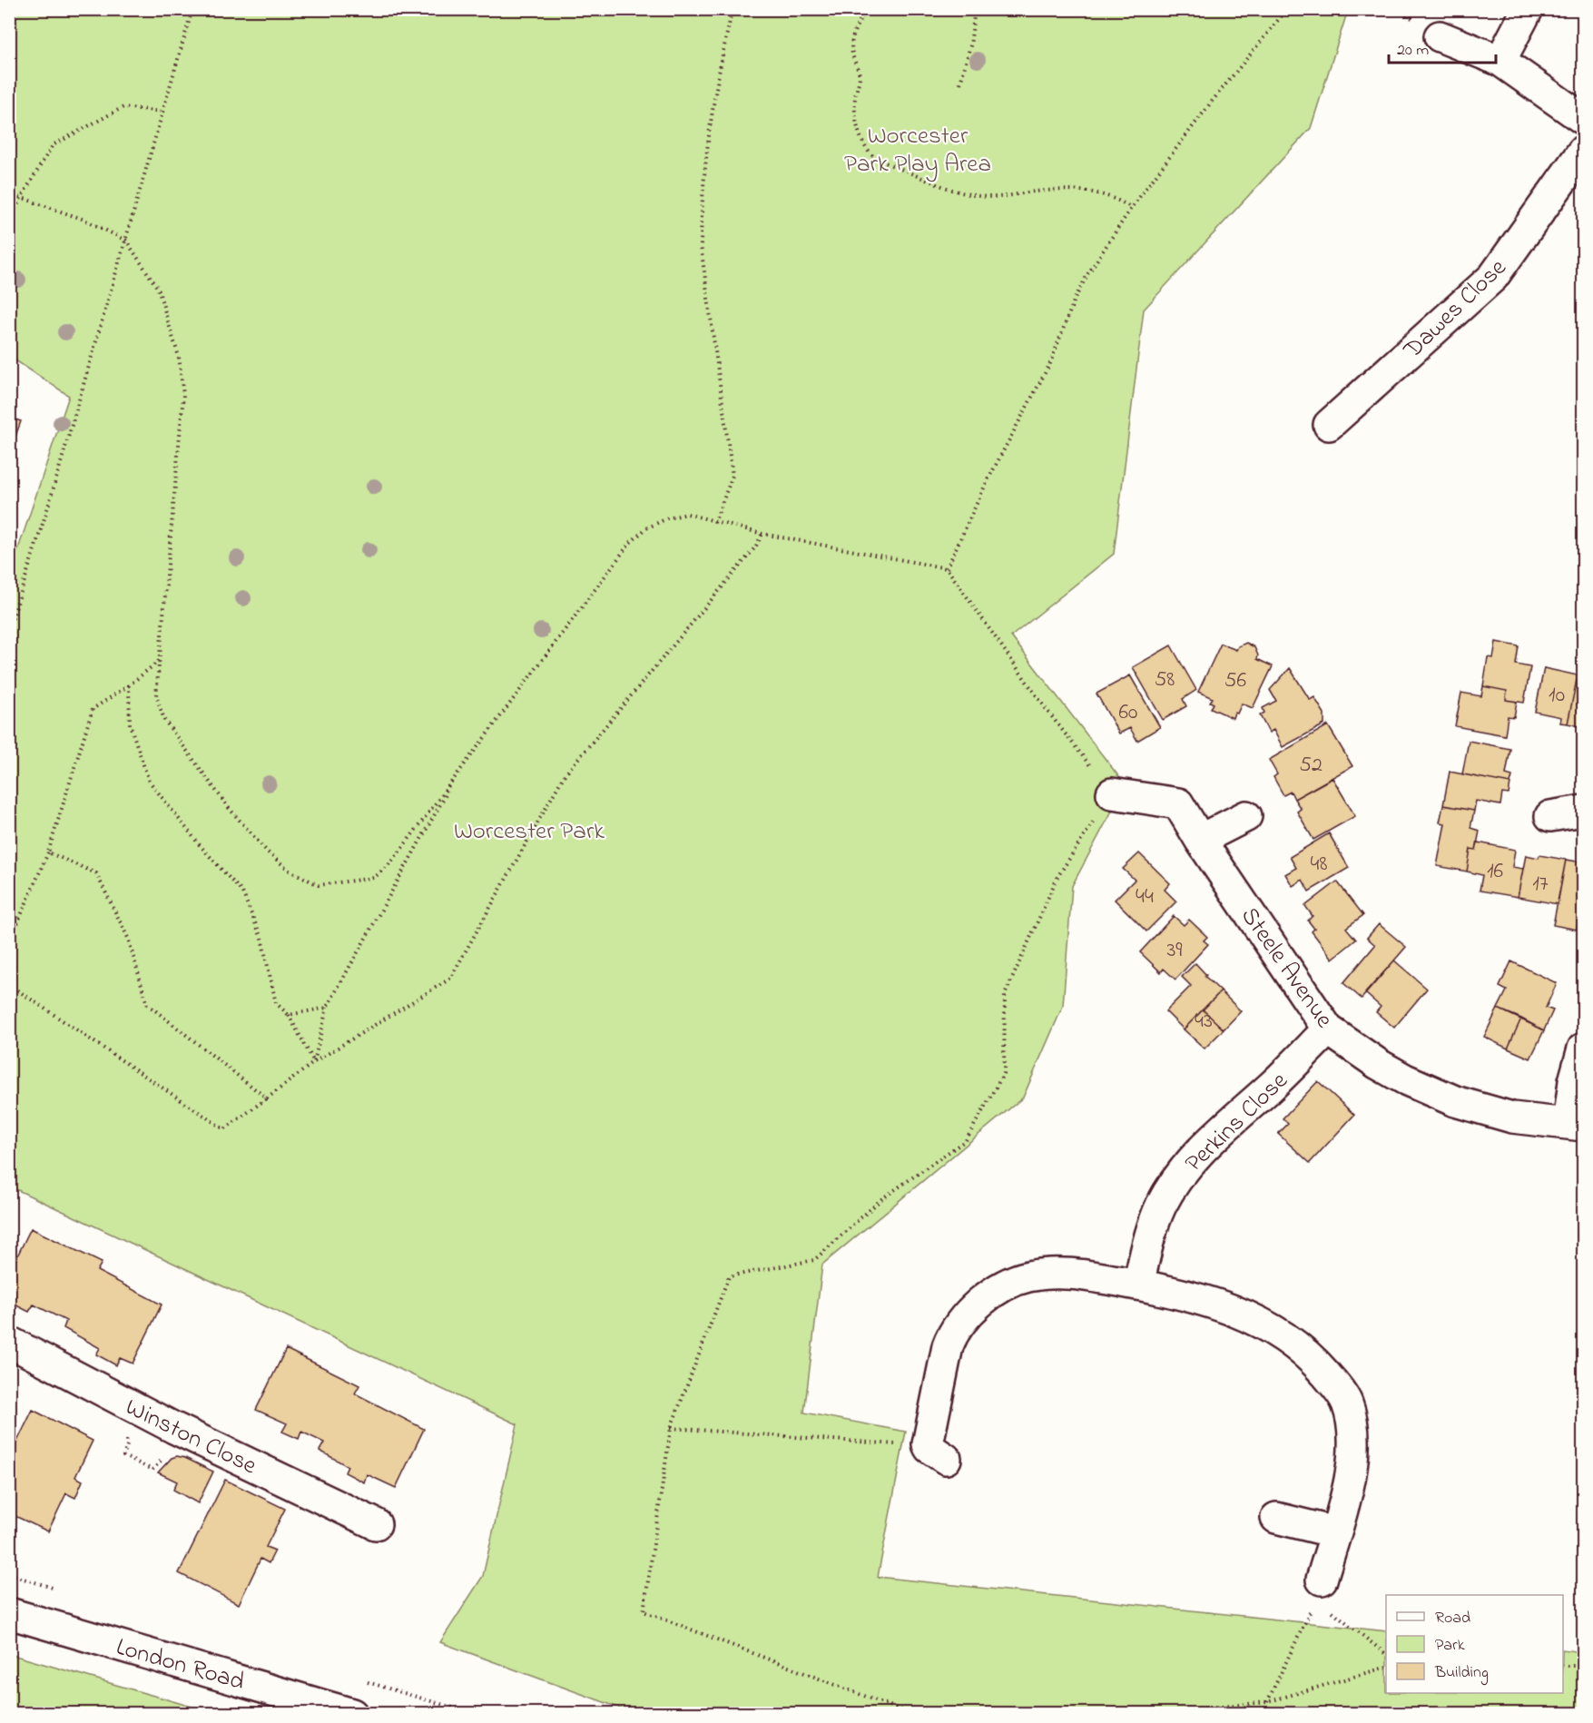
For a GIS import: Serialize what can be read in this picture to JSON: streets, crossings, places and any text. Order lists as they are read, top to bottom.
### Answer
{
  "streets": {
    "street": [
      "Dawes Close",
      "Steele Avenue",
      "Perkins Close",
      "Winston Close",
      "London Road"
    ]
  },
  "crossings": [
    ["Steele Avenue", "Perkins Close"]
  ],
  "parks": ["Worcester Park Play Area", "Worcester Park"],
  "house_numbers": [
    "58",
    "56",
    "10",
    "60",
    "52",
    "48",
    "16",
    "17",
    "44",
    "39",
    "43"
  ],
  "legend": ["Road", "Park", "Building"],
  "scale_bar": "20 m"
}
